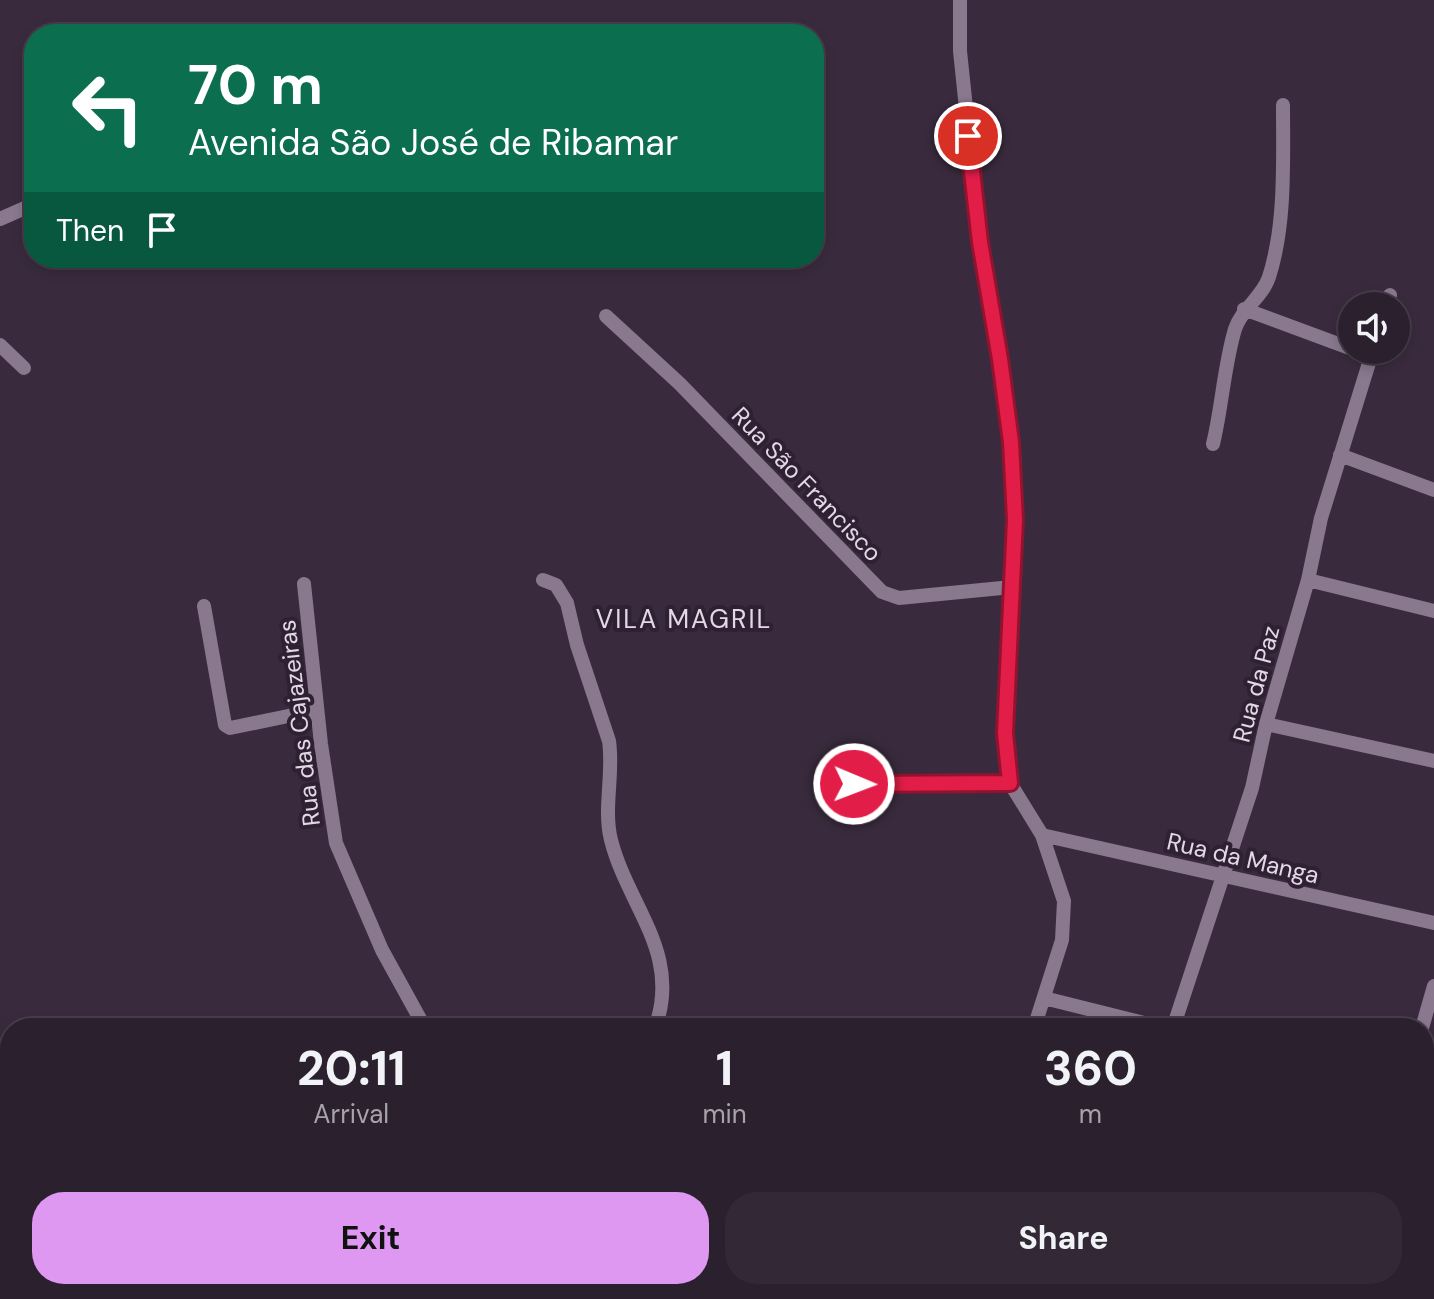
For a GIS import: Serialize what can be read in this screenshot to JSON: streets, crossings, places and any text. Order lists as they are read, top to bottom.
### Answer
{
  "streets": {
    "street": [
      "Rua São Francisco",
      "Rua da Paz",
      "Rua das Cajazeiras",
      "Rua da Manga"
    ]
  },
  "crossings": [
    ["Rua da Paz", "Rua da Manga"]
  ],
  "districts": ["VILA MAGRIL"],
  "page": {
    "turn": ["70 m", "Avenida São José de Ribamar"],
    "then": "Then",
    "eta": [
      "20:11",
      "Arrival",
      "1",
      "min",
      "360",
      "m"
    ],
    "buttons": ["Exit", "Share"]
  }
}
